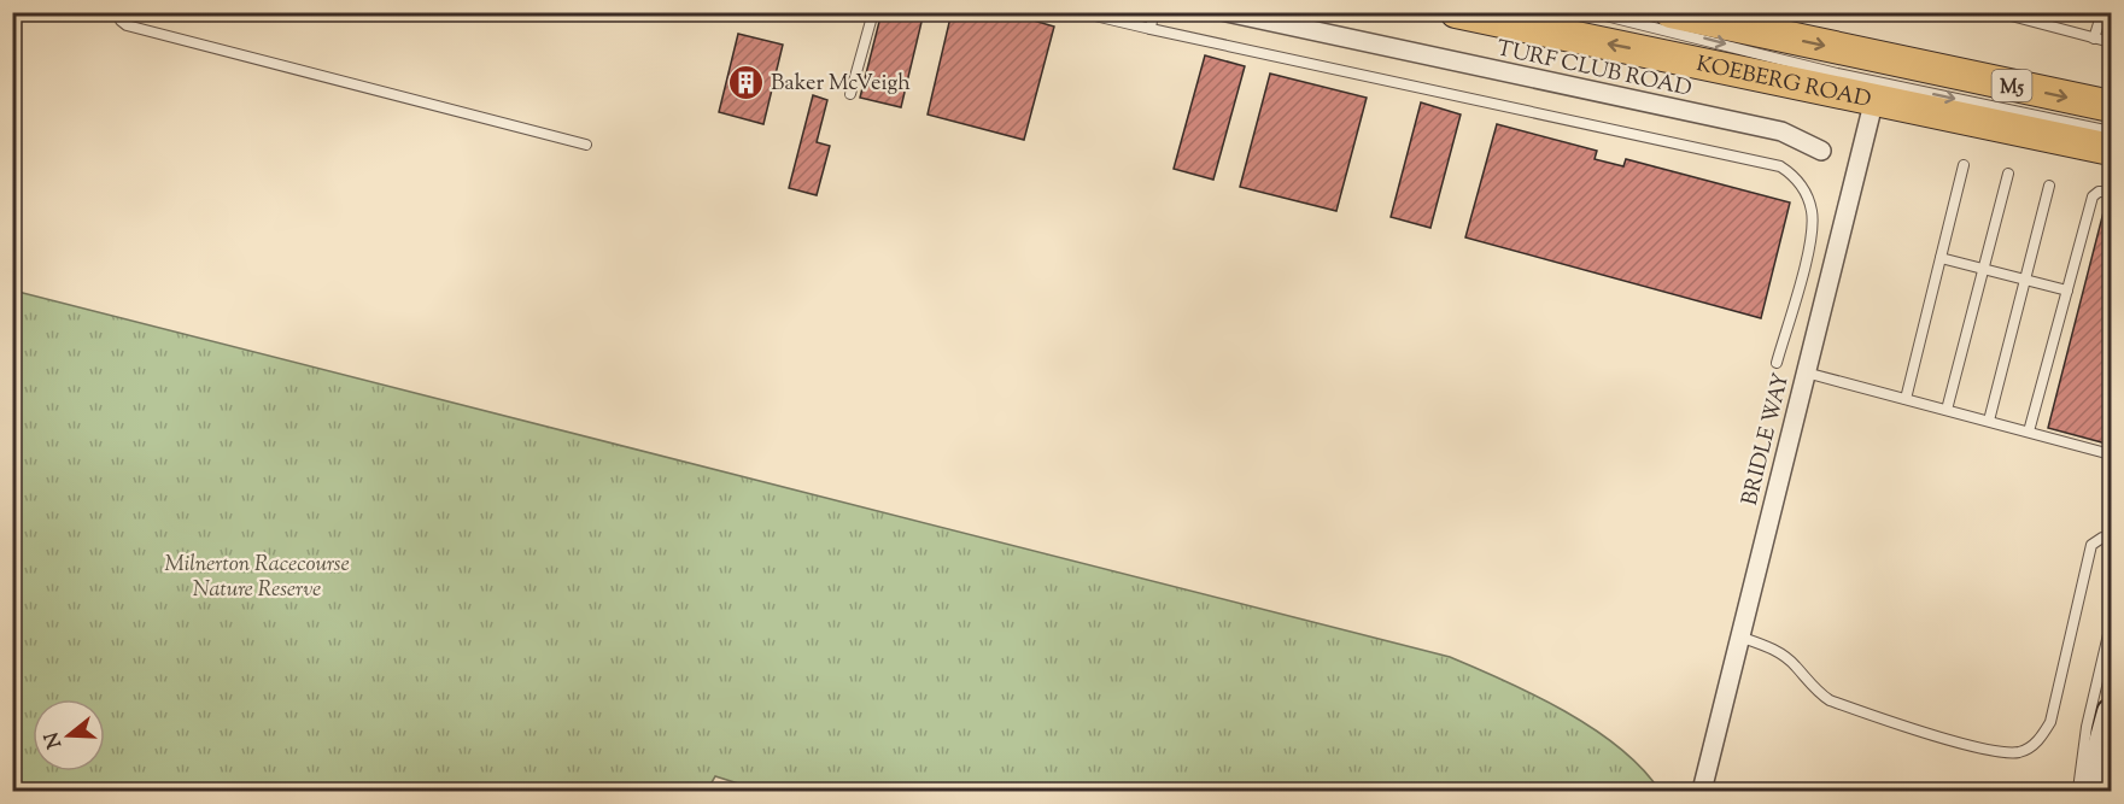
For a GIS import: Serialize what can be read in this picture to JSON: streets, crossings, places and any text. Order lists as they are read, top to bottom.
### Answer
{
  "streets": {
    "main road": ["KOEBERG ROAD", "M5"],
    "street": ["TURF CLUB ROAD", "BRIDLE WAY"]
  },
  "crossings": [
    ["KOEBERG ROAD", "BRIDLE WAY"]
  ],
  "parks": ["Milnerton Racecourse Nature Reserve"],
  "places": {
    "building": ["Baker McVeigh"]
  },
  "north": "left"
}
